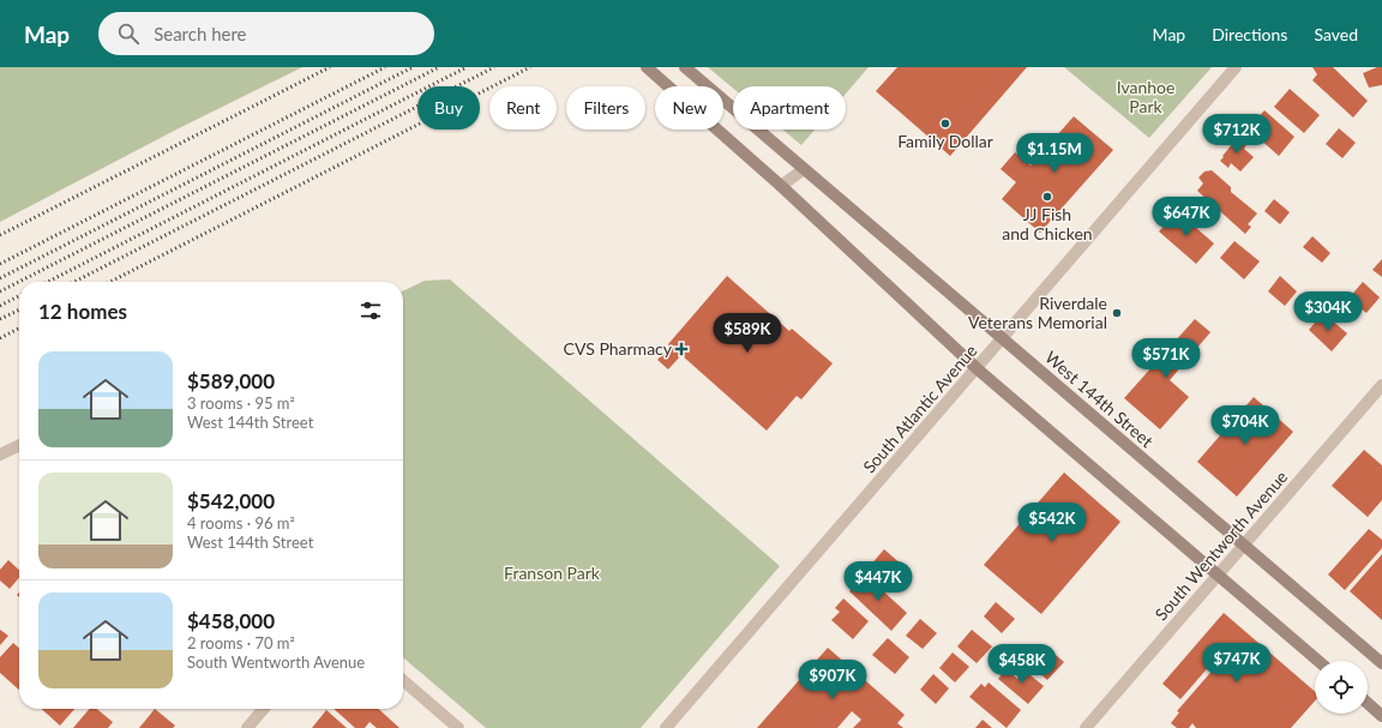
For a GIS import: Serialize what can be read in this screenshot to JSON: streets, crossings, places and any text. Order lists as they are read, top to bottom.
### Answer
{
  "streets": {
    "street": ["West 144th Street", "South Atlantic Avenue", "South Wentworth Avenue"]
  },
  "crossings": [
    ["West 144th Street", "South Atlantic Avenue"],
    ["West 144th Street", "South Wentworth Avenue"]
  ],
  "parks": ["Ivanhoe Park", "Franson Park"],
  "places": {
    "other": ["Family Dollar", "JJ Fish and Chicken", "Riverdale Veterans Memorial"],
    "health": ["CVS Pharmacy"]
  },
  "page": {
    "header": "Map",
    "search": "Search here",
    "nav": ["Map", "Directions", "Saved"],
    "chip": [
      "Buy",
      "Rent",
      "Filters",
      "New",
      "Apartment"
    ],
    "price": [
      "$712K",
      "$1.15M",
      "$647K",
      "$304K",
      "$589K",
      "$571K",
      "$704K",
      "$542K",
      "$447K",
      "$747K",
      "$458K",
      "$907K"
    ],
    "heading": "12 homes",
    "list": [
      {
        "name": "$589,000",
        "note": "3 rooms · 95 m² · West 144th Street"
      },
      {
        "name": "$542,000",
        "note": "4 rooms · 96 m² · West 144th Street"
      },
      {
        "name": "$458,000",
        "note": "2 rooms · 70 m² · South Wentworth Avenue"
      }
    ]
  }
}
